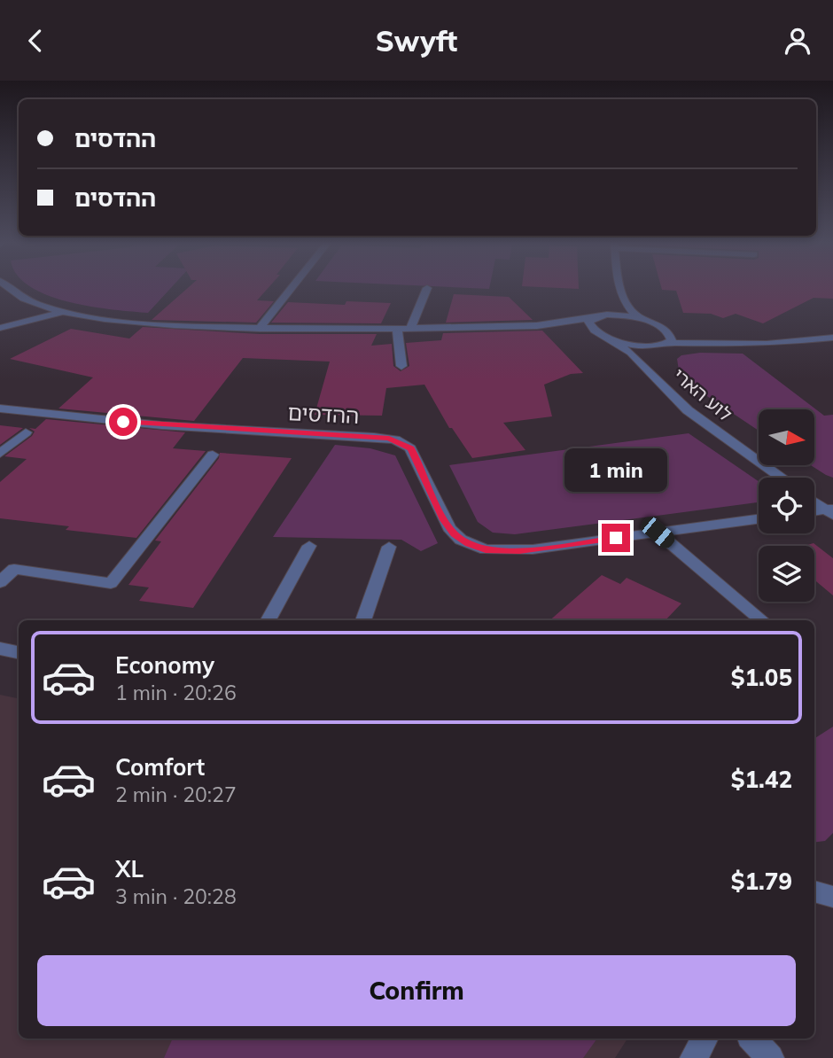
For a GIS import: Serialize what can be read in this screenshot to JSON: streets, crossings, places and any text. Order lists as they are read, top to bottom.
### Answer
{
  "streets": {
    "street": ["לוע הארי", "ההדסים"]
  },
  "north": "right",
  "page": {
    "header": "Swyft",
    "banner": ["ההדסים", "ההדסים"],
    "bubble": "1 min",
    "list": [
      {
        "name": "Economy",
        "note": "1 min · 20:26",
        "value": "$1.05"
      },
      {
        "name": "Comfort",
        "note": "2 min · 20:27",
        "value": "$1.42"
      },
      {
        "name": "XL",
        "note": "3 min · 20:28",
        "value": "$1.79"
      }
    ],
    "buttons": "Confirm"
  }
}
